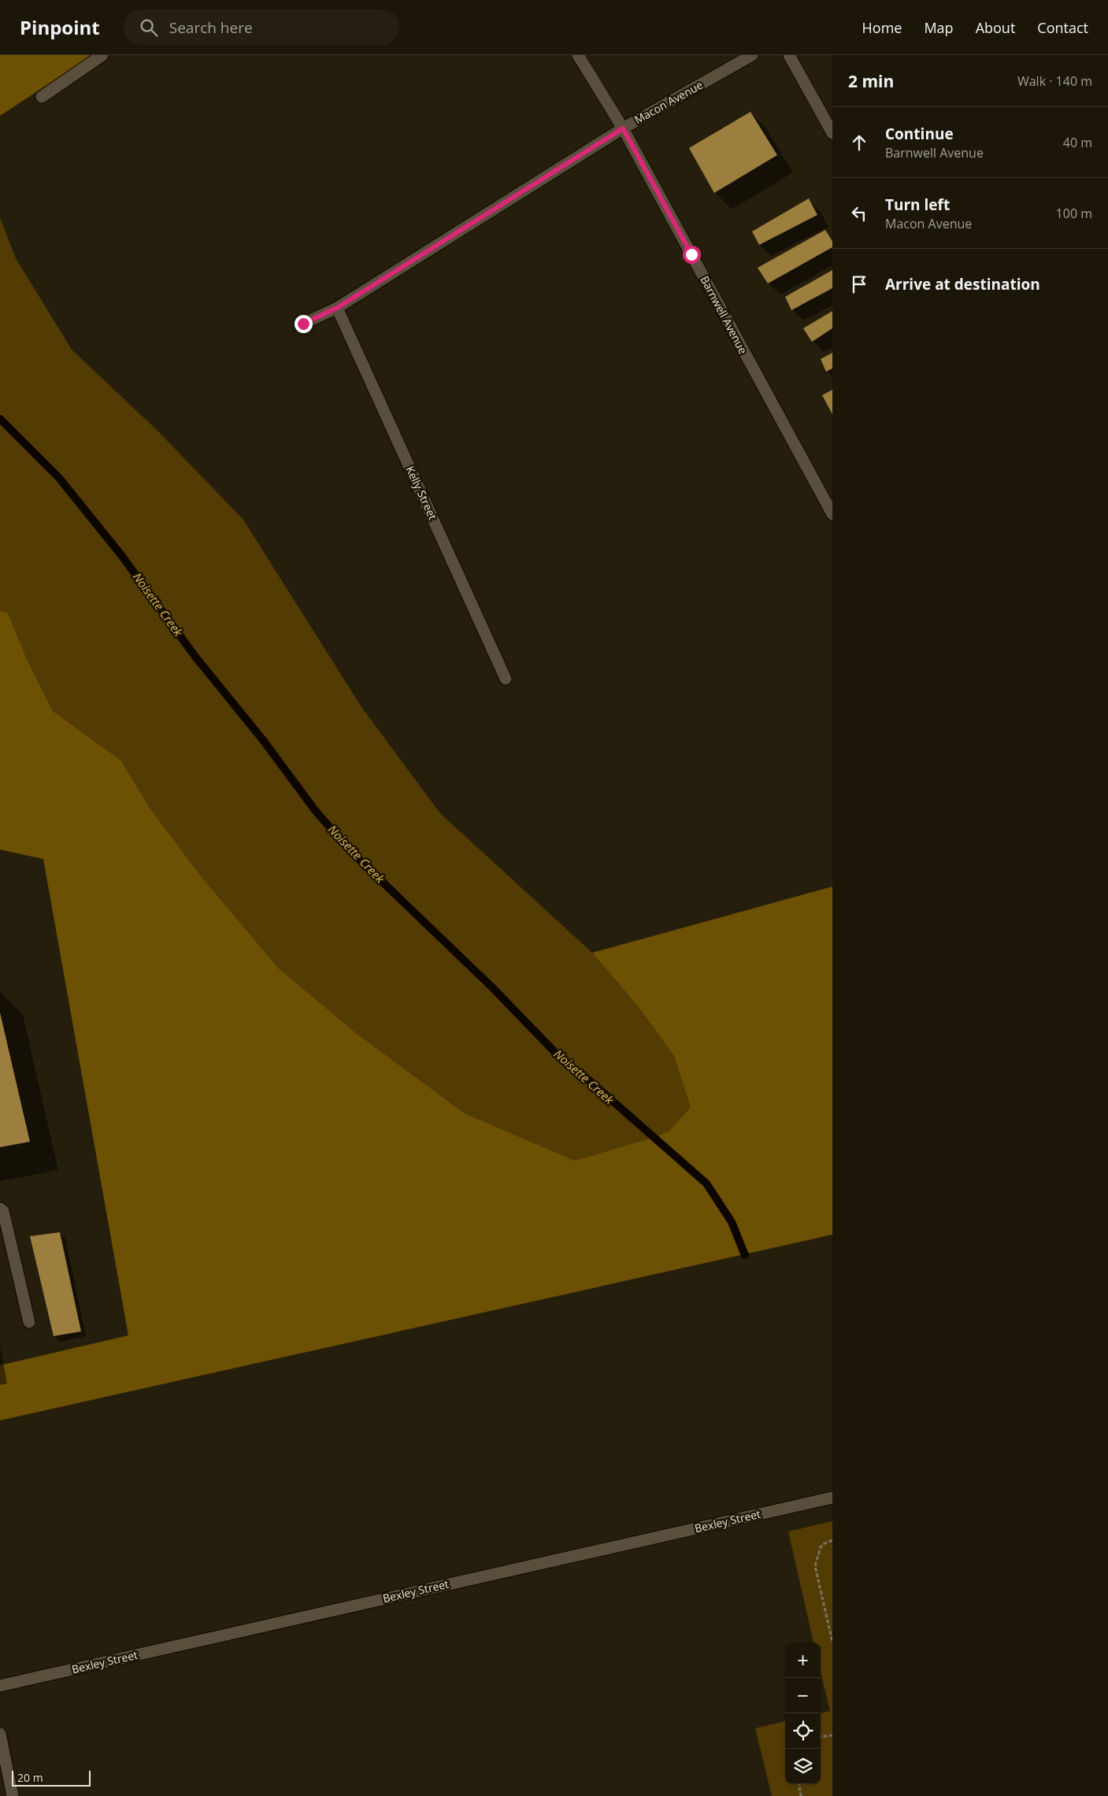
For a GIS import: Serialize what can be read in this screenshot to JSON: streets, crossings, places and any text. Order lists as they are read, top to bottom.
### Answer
{
  "streets": {
    "street": [
      "Macon Avenue",
      "Barnwell Avenue",
      "Kelly Street",
      "Bexley Street"
    ]
  },
  "crossings": [
    ["Macon Avenue", "Barnwell Avenue"],
    ["Macon Avenue", "Kelly Street"]
  ],
  "water": ["Noisette Creek"],
  "scale_bar": "20 m",
  "page": {
    "header": "Pinpoint",
    "search": "Search here",
    "nav": [
      "Home",
      "Map",
      "About",
      "Contact"
    ],
    "heading": ["2 min", "Walk · 140 m"],
    "list": [
      ["Continue", "Barnwell Avenue", "40 m"],
      ["Turn left", "Macon Avenue", "100 m"],
      "Arrive at destination"
    ],
    "map_buttons": ["+", "−"],
    "scale": "20 m"
  }
}
